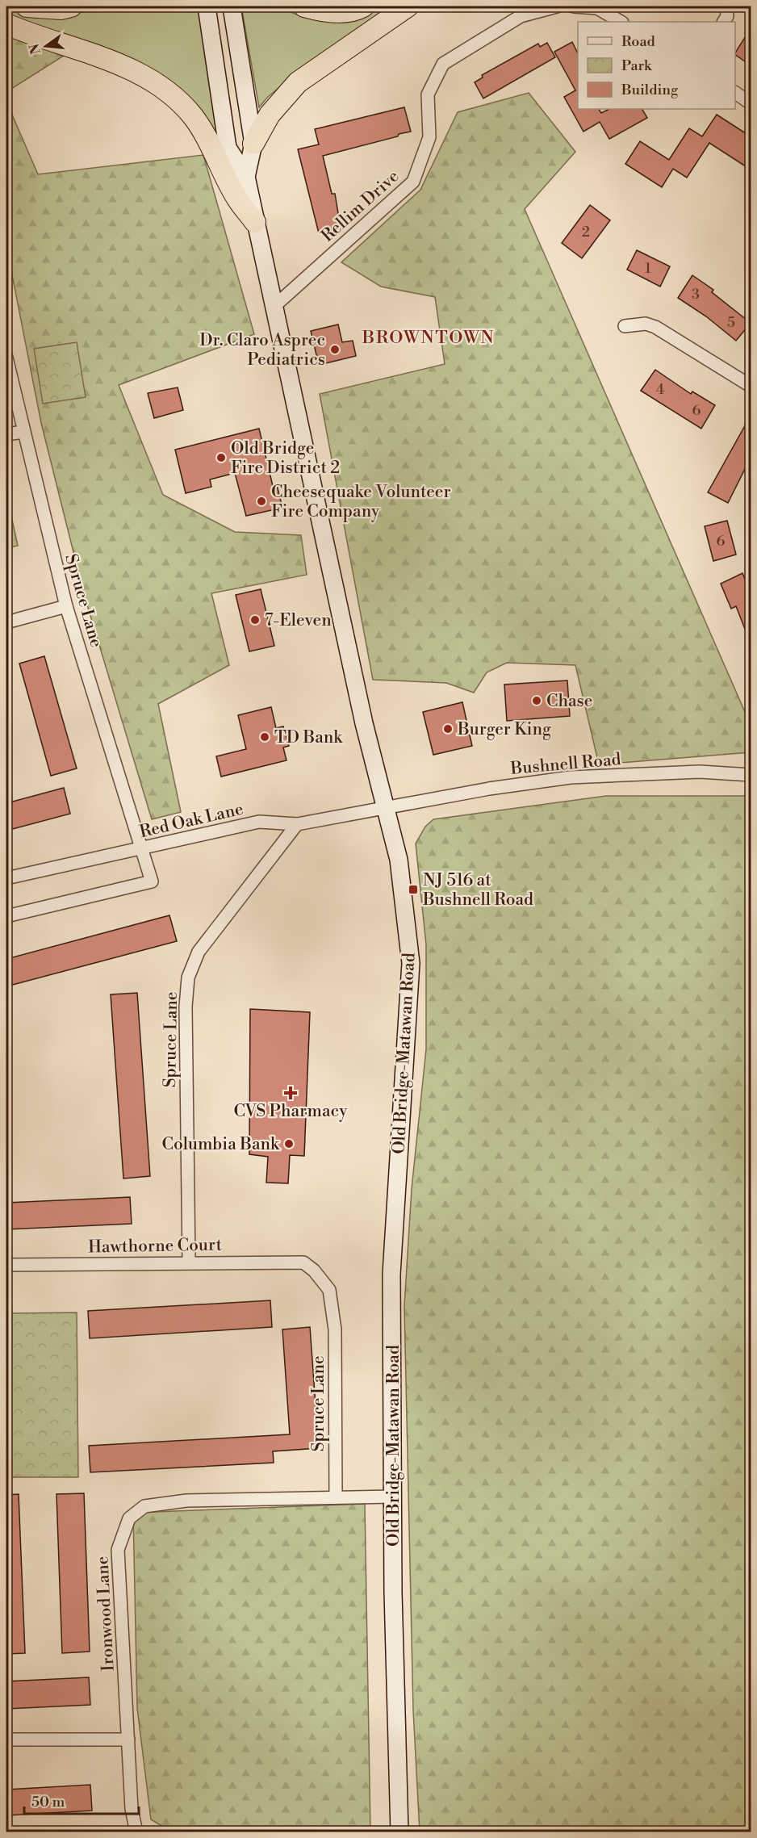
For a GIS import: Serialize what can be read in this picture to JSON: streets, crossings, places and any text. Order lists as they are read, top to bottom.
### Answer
{
  "streets": {
    "main road": ["Old Bridge-Matawan Road"],
    "street": [
      "Rellim Drive",
      "Spruce Lane",
      "Bushnell Road",
      "Red Oak Lane",
      "Hawthorne Court",
      "Ironwood Lane"
    ]
  },
  "crossings": [
    ["Rellim Drive", "Old Bridge-Matawan Road"],
    ["Spruce Lane", "Red Oak Lane"],
    ["Spruce Lane", "Hawthorne Court"],
    ["Spruce Lane", "Ironwood Lane"],
    ["Bushnell Road", "Red Oak Lane"],
    ["Bushnell Road", "Old Bridge-Matawan Road"],
    ["Red Oak Lane", "Old Bridge-Matawan Road"],
    ["Old Bridge-Matawan Road", "Ironwood Lane"]
  ],
  "districts": ["BROWNTOWN"],
  "places": {
    "other": [
      "Dr. Claro Asprec Pediatrics",
      "Old Bridge Fire District 2",
      "Cheesequake Volunteer Fire Company",
      "7-Eleven",
      "Chase",
      "Burger King",
      "TD Bank",
      "Columbia Bank"
    ],
    "transit": ["NJ 516 at Bushnell Road"],
    "health": ["CVS Pharmacy"]
  },
  "house_numbers": [
    "2",
    "1",
    "3",
    "5",
    "4",
    "6",
    "6"
  ],
  "legend": ["Road", "Park", "Building"],
  "scale_bar": "50 m",
  "north": "left"
}
